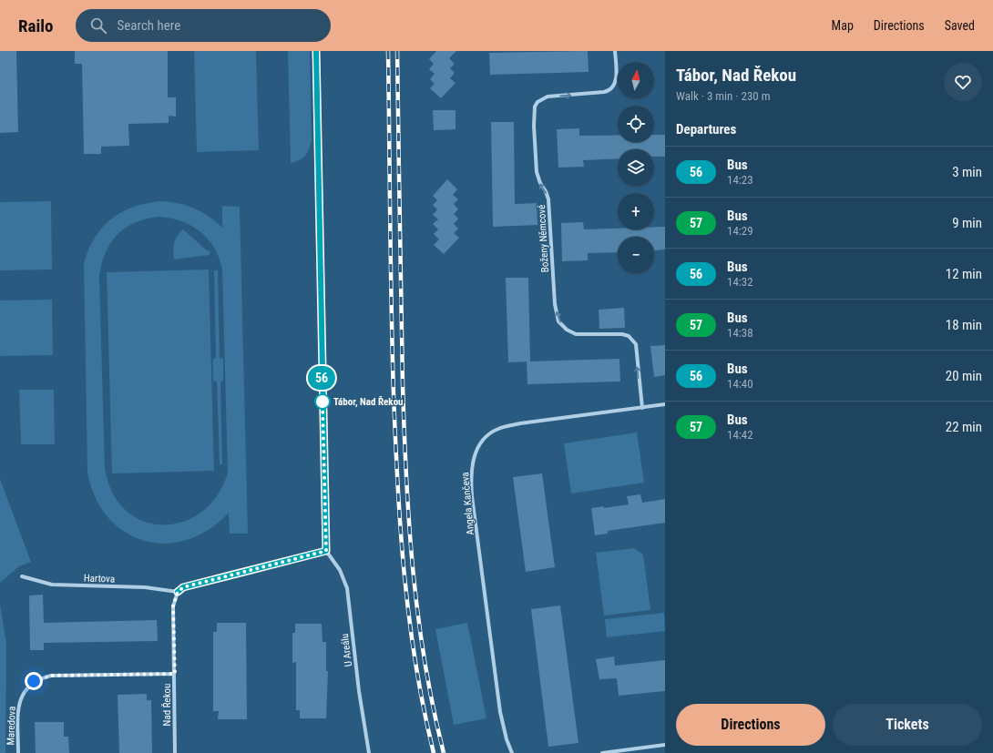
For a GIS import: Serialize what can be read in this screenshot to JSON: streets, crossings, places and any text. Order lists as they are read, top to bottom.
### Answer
{
  "streets": {
    "street": [
      "Boženy Němcové",
      "Angela Kančeva",
      "Hartova",
      "U Areálu",
      "Nad Řekou",
      "Maredova"
    ]
  },
  "crossings": [
    ["Boženy Němcové", "Angela Kančeva"],
    ["Hartova", "Nad Řekou"],
    ["Nad Řekou", "Maredova"]
  ],
  "places": ["Tábor, Nad Řekou"],
  "lines": ["bus line 56"],
  "north": "top",
  "page": {
    "header": "Railo",
    "search": "Search here",
    "nav": ["Map", "Directions", "Saved"],
    "on_map": "56",
    "heading": [
      ["Tábor, Nad Řekou", "Walk · 3 min · 230 m"],
      "Departures"
    ],
    "map_buttons": ["+", "−"],
    "list": [
      {
        "mark": "56",
        "name": "Bus",
        "note": "14:23",
        "value": "3 min"
      },
      {
        "mark": "57",
        "name": "Bus",
        "note": "14:29",
        "value": "9 min"
      },
      {
        "mark": "56",
        "name": "Bus",
        "note": "14:32",
        "value": "12 min"
      },
      {
        "mark": "57",
        "name": "Bus",
        "note": "14:38",
        "value": "18 min"
      },
      {
        "mark": "56",
        "name": "Bus",
        "note": "14:40",
        "value": "20 min"
      },
      {
        "mark": "57",
        "name": "Bus",
        "note": "14:42",
        "value": "22 min"
      }
    ],
    "buttons": ["Directions", "Tickets"]
  }
}
